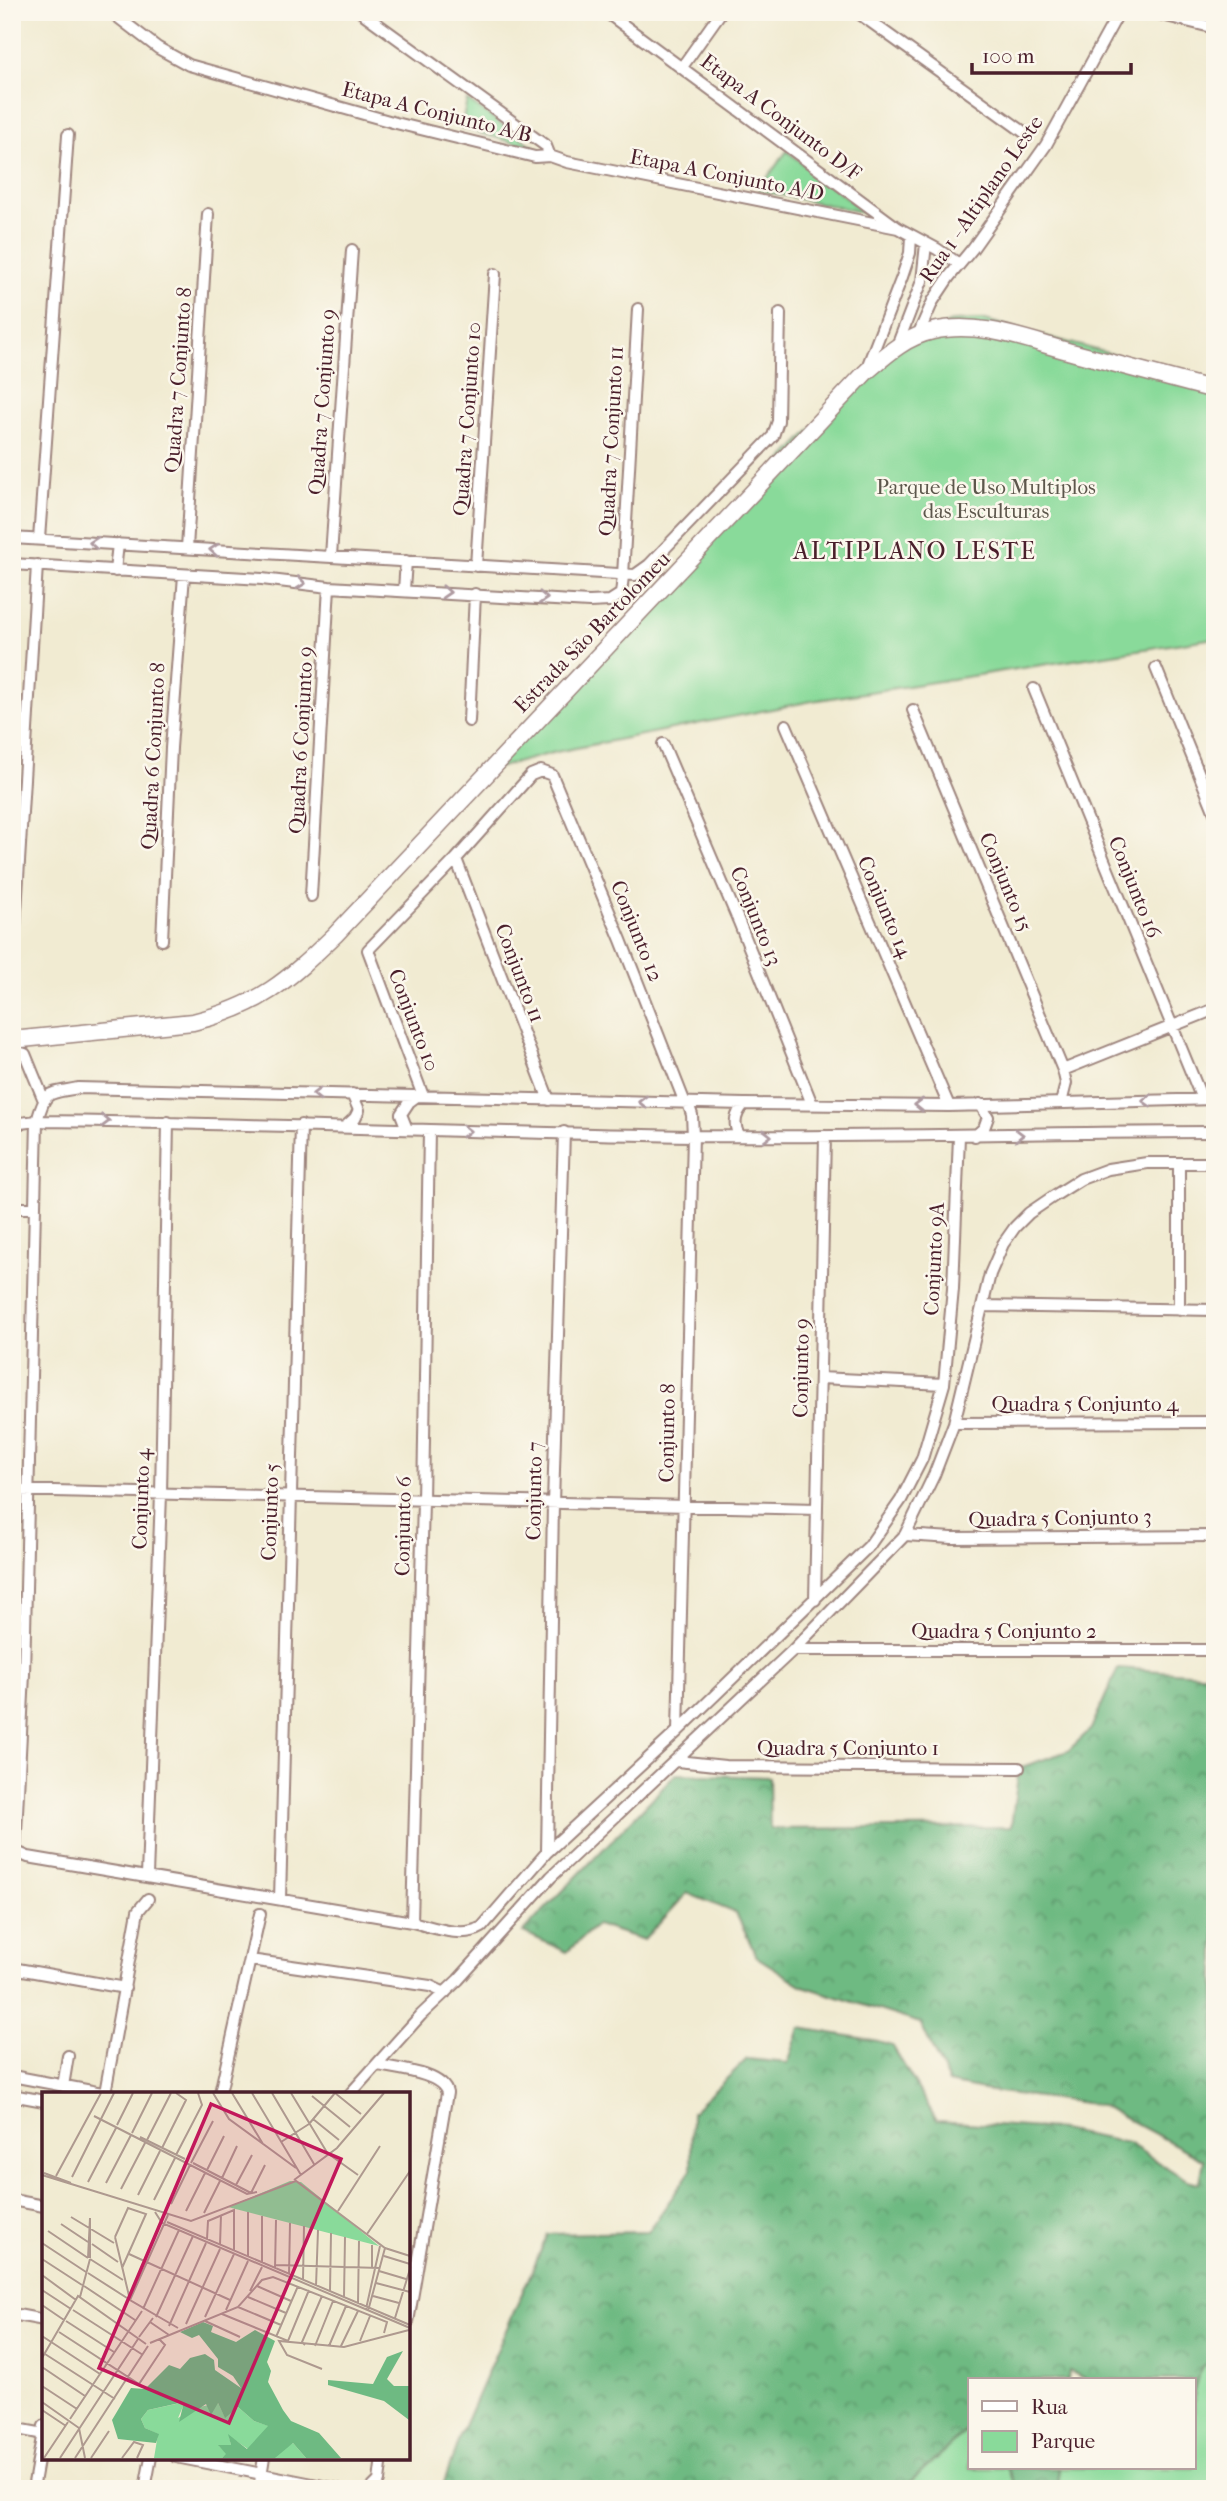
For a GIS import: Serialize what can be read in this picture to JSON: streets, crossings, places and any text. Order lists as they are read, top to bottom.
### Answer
{
  "streets": {
    "street": [
      "Etapa A Conjunto A/B",
      "Etapa A Conjunto D/F",
      "Etapa A Conjunto A/D",
      "Rua 1 - Altiplano Leste",
      "Quadra 7 Conjunto 8",
      "Quadra 7 Conjunto 9",
      "Quadra 7 Conjunto 10",
      "Quadra 7 Conjunto 11",
      "Estrada São Bartolomeu",
      "Quadra 6 Conjunto 9",
      "Quadra 6 Conjunto 8",
      "Conjunto 15",
      "Conjunto 16",
      "Conjunto 14",
      "Conjunto 13",
      "Conjunto 12",
      "Conjunto 11",
      "Conjunto 10",
      "Conjunto 9A",
      "Conjunto 9",
      "Quadra 5 Conjunto 4",
      "Conjunto 8",
      "Conjunto 7",
      "Conjunto 4",
      "Conjunto 5",
      "Quadra 5 Conjunto 3",
      "Conjunto 6",
      "Quadra 5 Conjunto 2",
      "Quadra 5 Conjunto 1"
    ]
  },
  "crossings": [
    ["Etapa A Conjunto A/B", "Etapa A Conjunto A/D"],
    ["Etapa A Conjunto D/F", "Etapa A Conjunto A/D"],
    ["Etapa A Conjunto D/F", "Rua 1 - Altiplano Leste"],
    ["Rua 1 - Altiplano Leste", "Estrada São Bartolomeu"],
    ["Conjunto 12", "Conjunto 11"],
    ["Conjunto 12", "Conjunto 10"],
    ["Conjunto 12", "Conjunto 8"],
    ["Conjunto 11", "Conjunto 10"],
    ["Conjunto 9A", "Conjunto 9"],
    ["Conjunto 9A", "Conjunto 8"],
    ["Conjunto 9A", "Conjunto 7"],
    ["Conjunto 9A", "Conjunto 6"]
  ],
  "districts": ["ALTIPLANO LESTE"],
  "parks": ["Parque de Uso Multiplos das Esculturas"],
  "legend": ["Rua", "Parque"],
  "scale_bar": "100 m"
}
